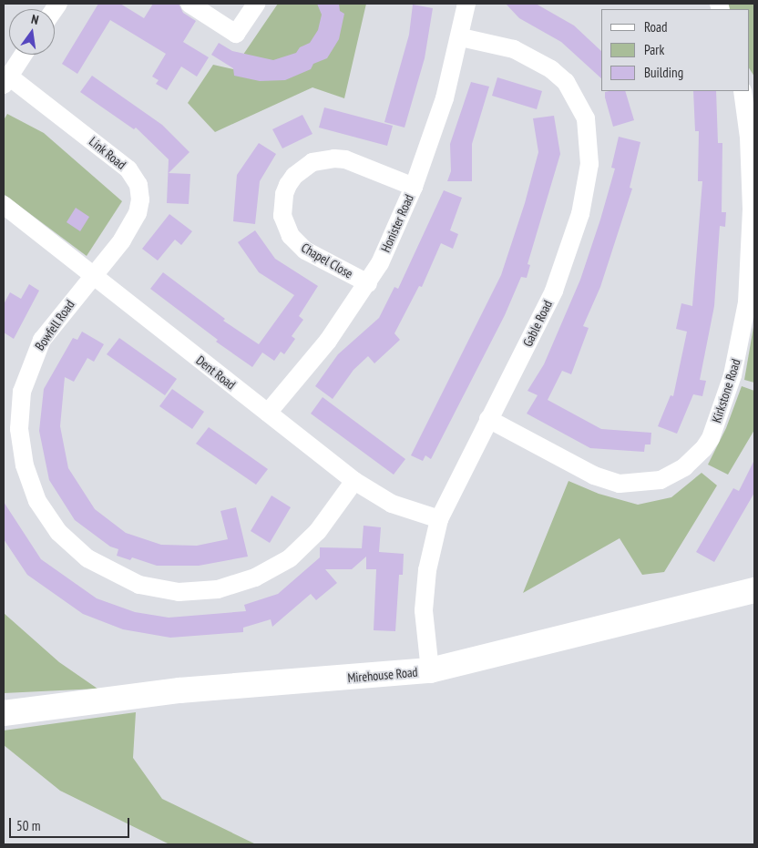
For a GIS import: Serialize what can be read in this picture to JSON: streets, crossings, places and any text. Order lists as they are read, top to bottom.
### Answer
{
  "streets": {
    "street": [
      "Link Road",
      "Honister Road",
      "Chapel Close",
      "Gable Road",
      "Bowfell Road",
      "Dent Road",
      "Kirkstone Road",
      "Mirehouse Road"
    ]
  },
  "crossings": [
    ["Link Road", "Bowfell Road"],
    ["Link Road", "Dent Road"],
    ["Honister Road", "Chapel Close"],
    ["Honister Road", "Gable Road"],
    ["Honister Road", "Dent Road"],
    ["Gable Road", "Dent Road"],
    ["Gable Road", "Kirkstone Road"],
    ["Gable Road", "Mirehouse Road"],
    ["Bowfell Road", "Dent Road"]
  ],
  "legend": ["Road", "Park", "Building"],
  "scale_bar": "50 m",
  "north": "top"
}
